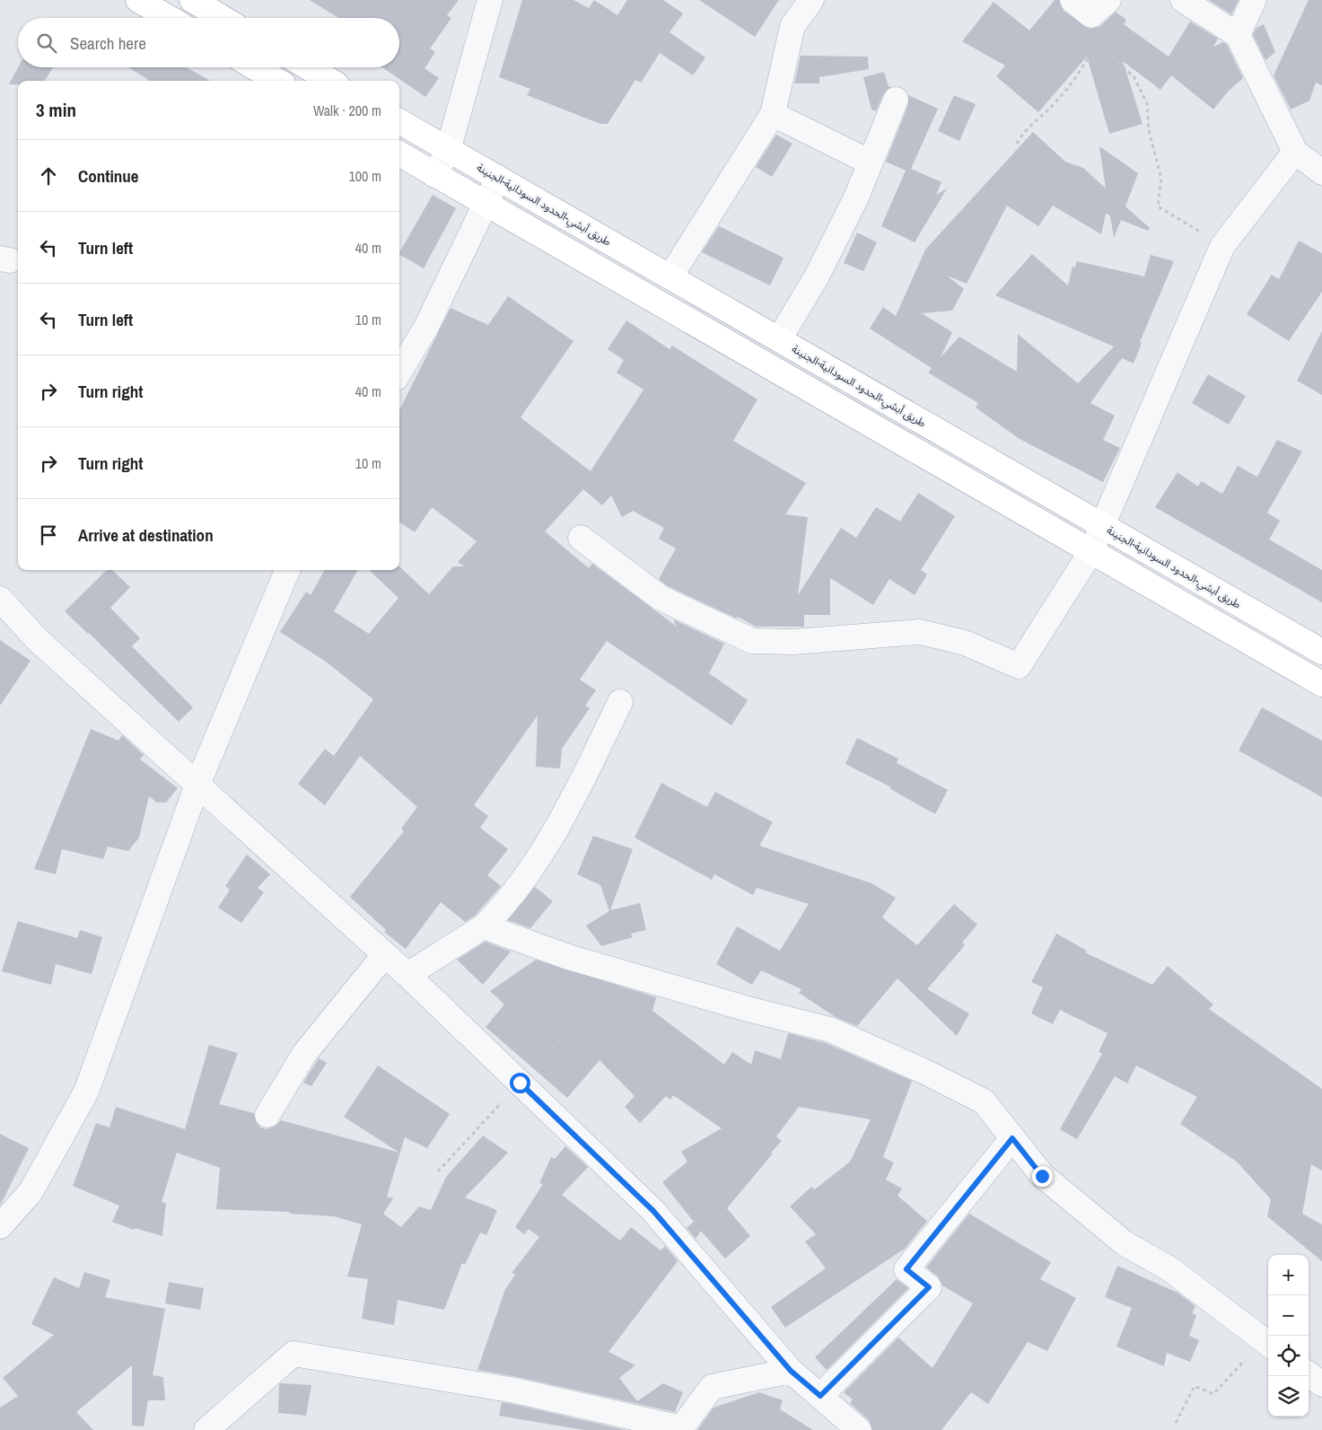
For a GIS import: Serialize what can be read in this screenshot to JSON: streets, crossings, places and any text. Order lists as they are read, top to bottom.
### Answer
{
  "streets": {
    "highway": ["طريق أبشي-الحدود السودانية-الجنينة"]
  },
  "page": {
    "search": "Search here",
    "heading": ["3 min", "Walk · 200 m"],
    "list": [
      ["Continue", "100 m"],
      ["Turn left", "40 m"],
      ["Turn left", "10 m"],
      ["Turn right", "40 m"],
      ["Turn right", "10 m"],
      "Arrive at destination"
    ],
    "map_buttons": ["+", "−"]
  }
}
